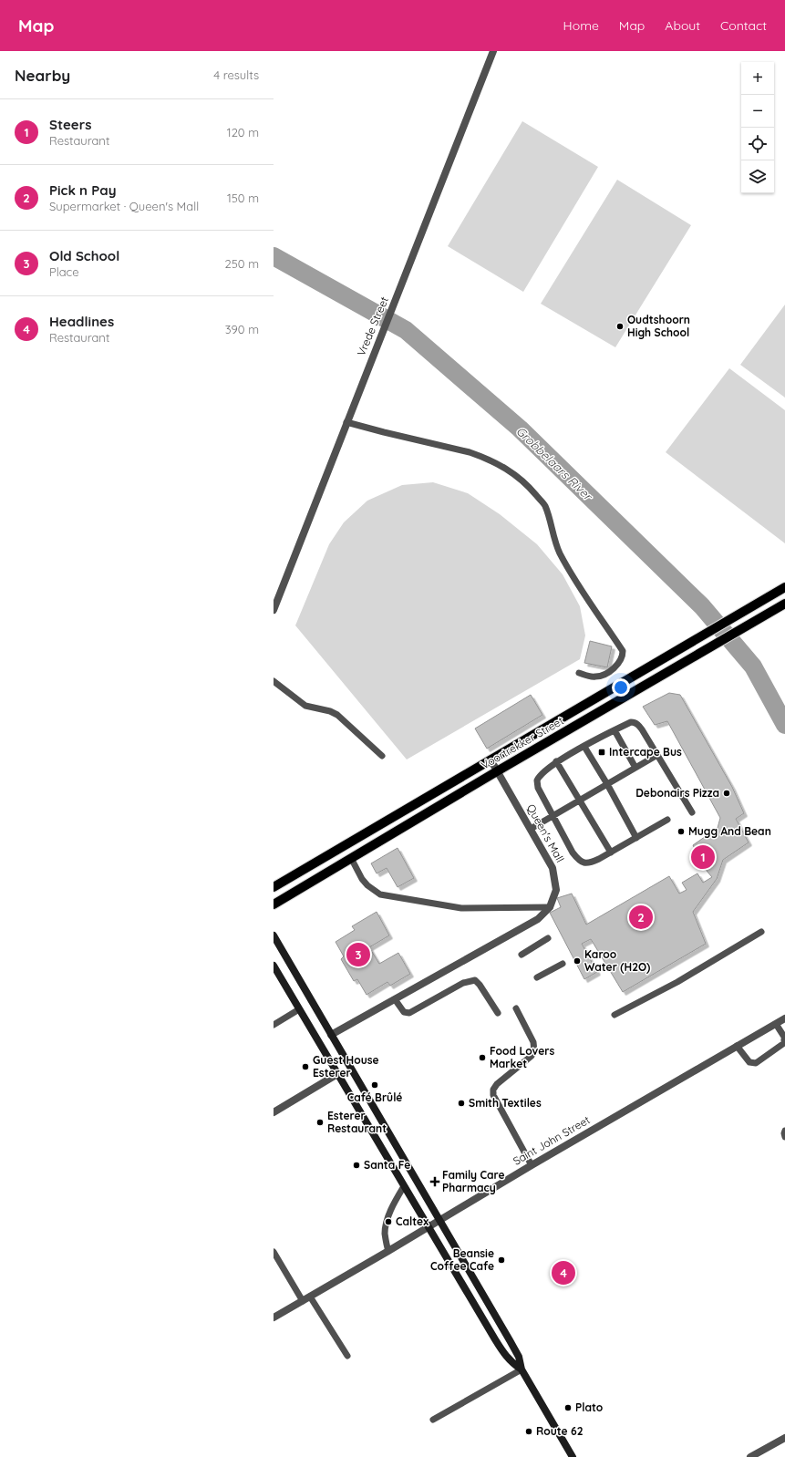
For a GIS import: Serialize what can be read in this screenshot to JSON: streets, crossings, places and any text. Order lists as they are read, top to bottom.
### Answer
{
  "streets": {
    "main road": ["Voortrekker Street"],
    "street": ["Vrede Street", "Queen's Mall", "Saint John Street"]
  },
  "crossings": [
    ["Voortrekker Street", "Queen's Mall"]
  ],
  "water": ["Grobbelaars River"],
  "places": {
    "other": [
      "Oudtshoorn High School",
      "Debonairs Pizza",
      "Mugg And Bean",
      "Karoo Water (H2O)",
      "Food Lovers Market",
      "Guest House Esterer",
      "Café Brûlé",
      "Smith Textiles",
      "Esterer Restaurant",
      "Santa Fe",
      "Caltex",
      "Beansie Coffee Cafe",
      "Plato",
      "Route 62"
    ],
    "transit": ["Intercape Bus"],
    "health": ["Family Care Pharmacy"]
  },
  "page": {
    "header": "Map",
    "nav": [
      "Home",
      "Map",
      "About",
      "Contact"
    ],
    "heading": ["Nearby", "4 results"],
    "map_buttons": ["+", "−"],
    "list": [
      {
        "mark": "1",
        "name": "Steers",
        "note": "Restaurant",
        "value": "120 m"
      },
      {
        "mark": "2",
        "name": "Pick n Pay",
        "note": "Supermarket · Queen's Mall",
        "value": "150 m"
      },
      {
        "mark": "3",
        "name": "Old School",
        "note": "Place",
        "value": "250 m"
      },
      {
        "mark": "4",
        "name": "Headlines",
        "note": "Restaurant",
        "value": "390 m"
      }
    ],
    "pins": [
      "1",
      "2",
      "3",
      "4"
    ]
  }
}
